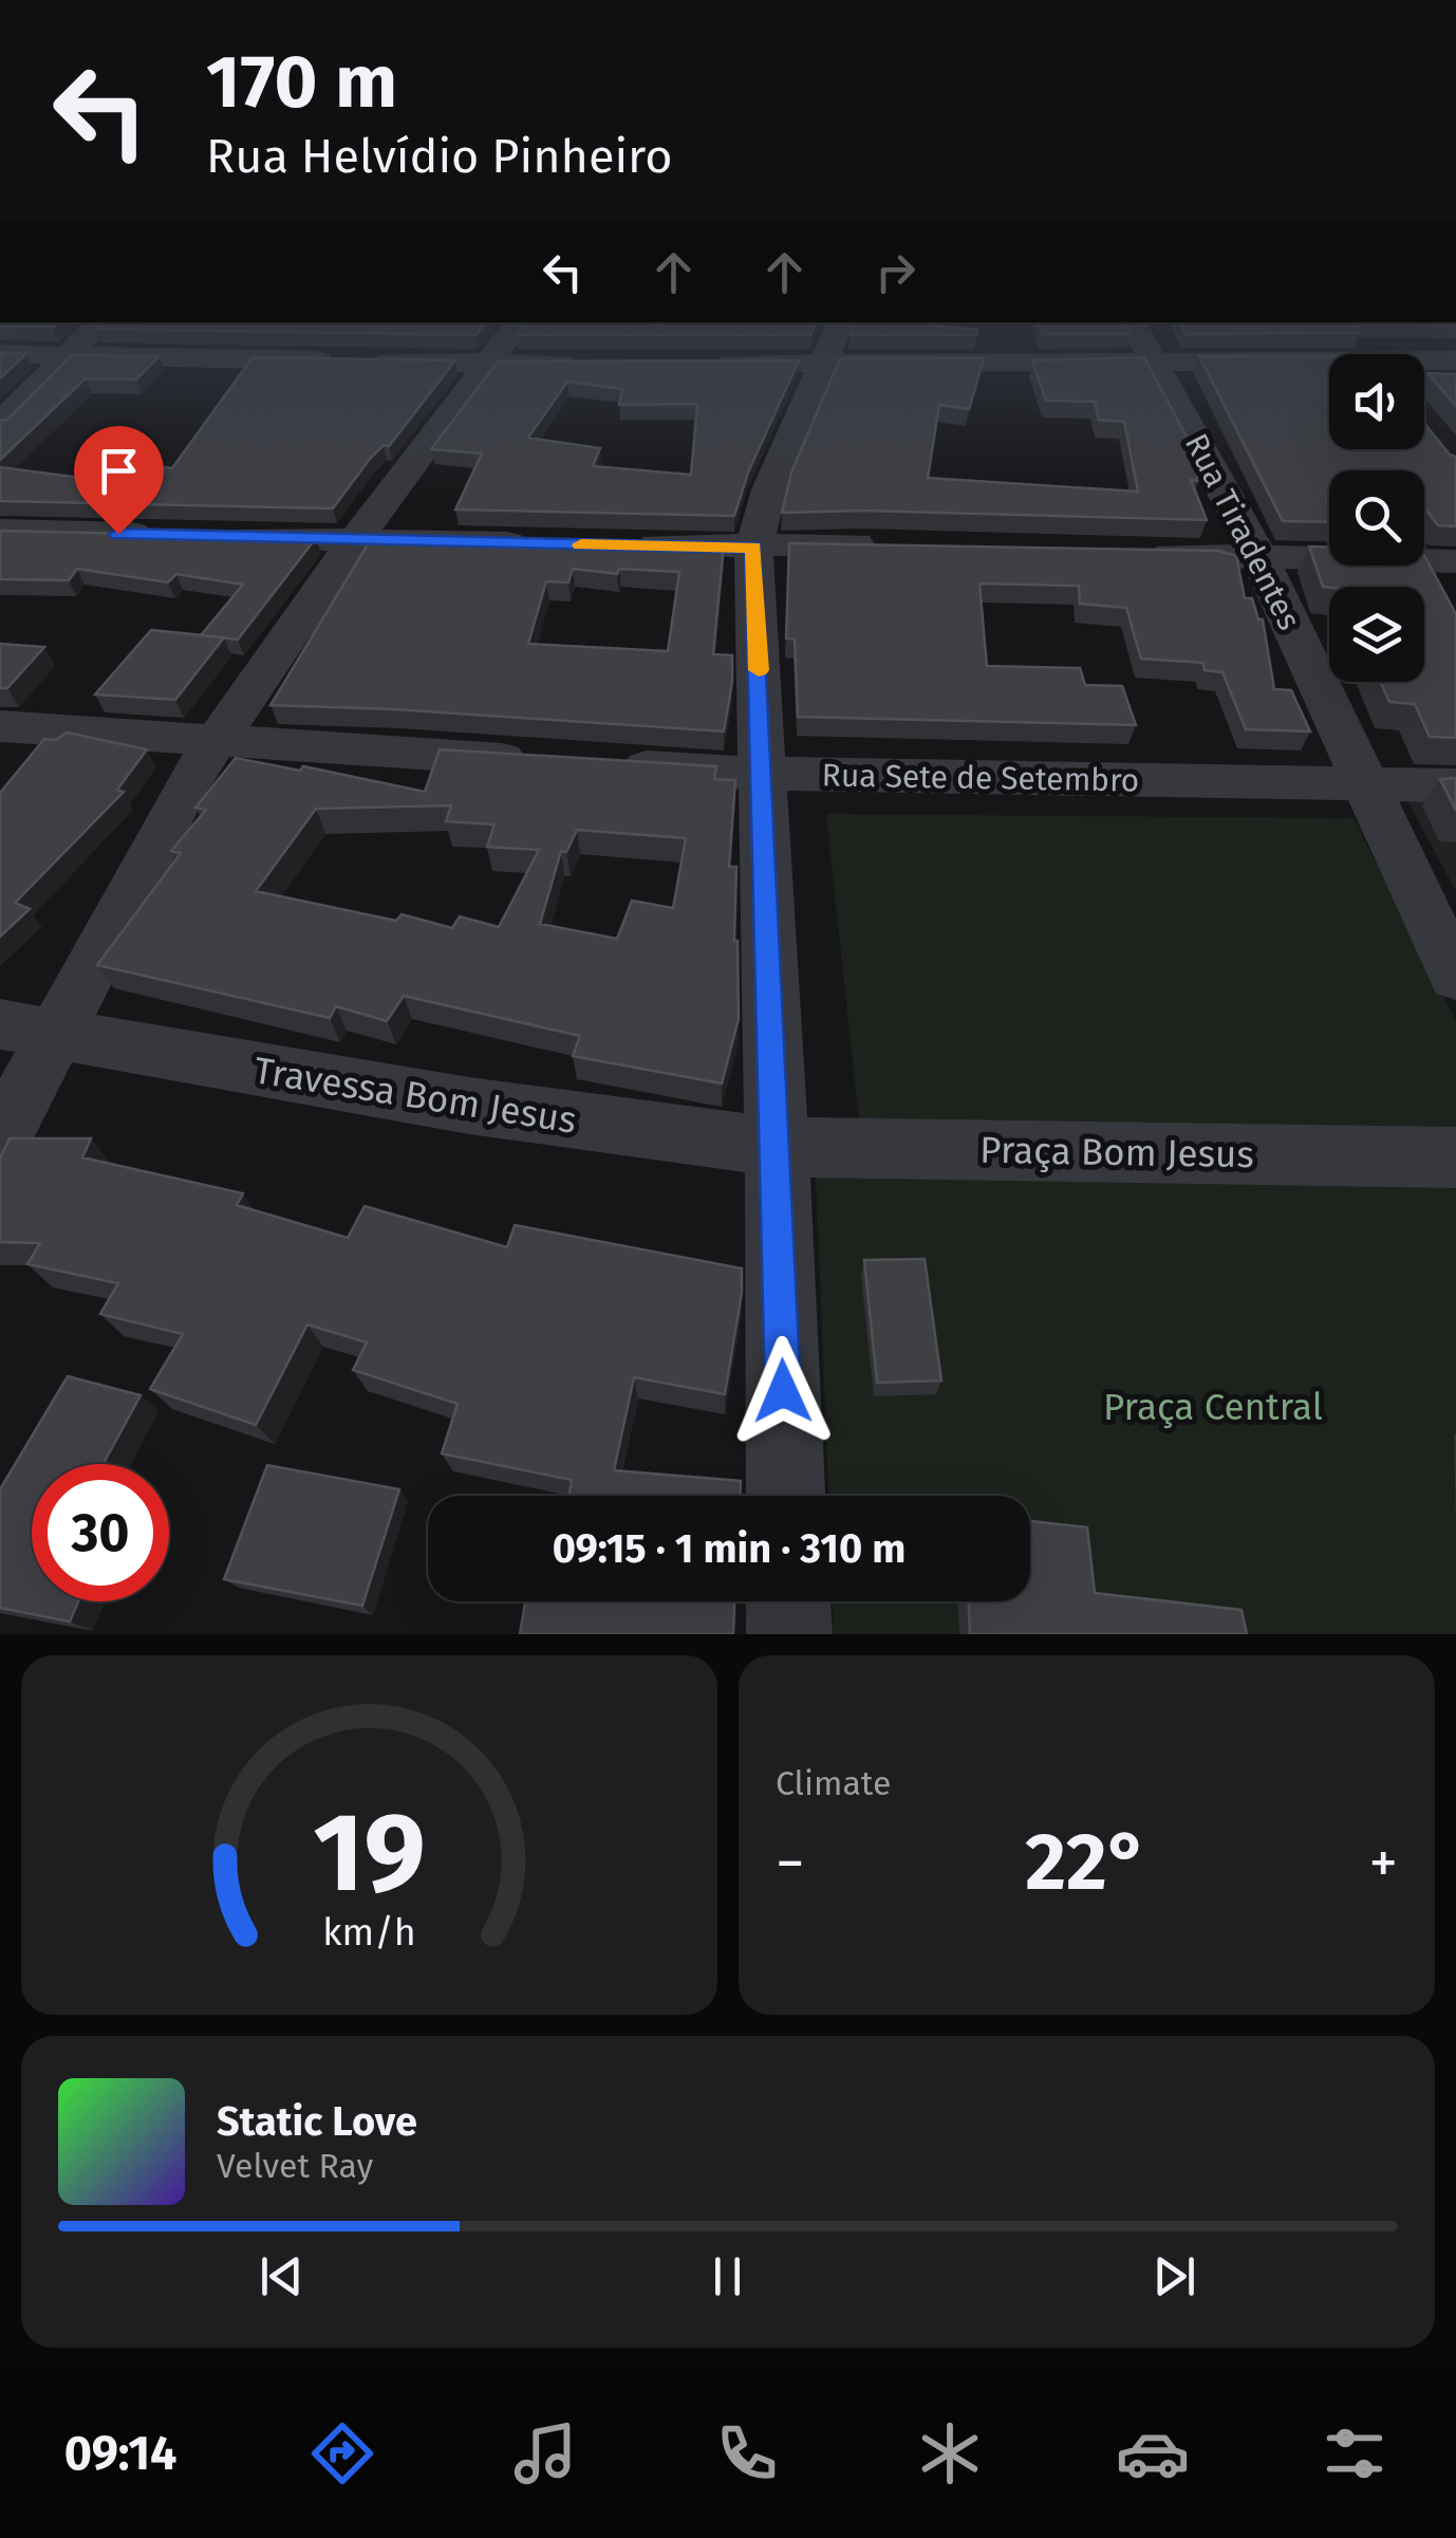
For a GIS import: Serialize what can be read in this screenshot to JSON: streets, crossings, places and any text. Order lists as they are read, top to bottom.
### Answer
{
  "streets": {
    "street": [
      "Rua Tiradentes",
      "Rua Sete de Setembro",
      "Travessa Bom Jesus",
      "Praça Bom Jesus"
    ]
  },
  "crossings": [
    ["Rua Tiradentes", "Rua Sete de Setembro"],
    ["Travessa Bom Jesus", "Praça Bom Jesus"]
  ],
  "parks": ["Praça Central"],
  "page": {
    "turn": ["170 m", "Rua Helvídio Pinheiro"],
    "limit": "30",
    "trip": "09:15 · 1 min · 310 m",
    "tile": "Climate",
    "heat": ["−", "22°", "+"],
    "song": ["Static Love", "Velvet Ray"],
    "tabs": "09:14",
    "gauge": ["19", "km/h"]
  }
}
